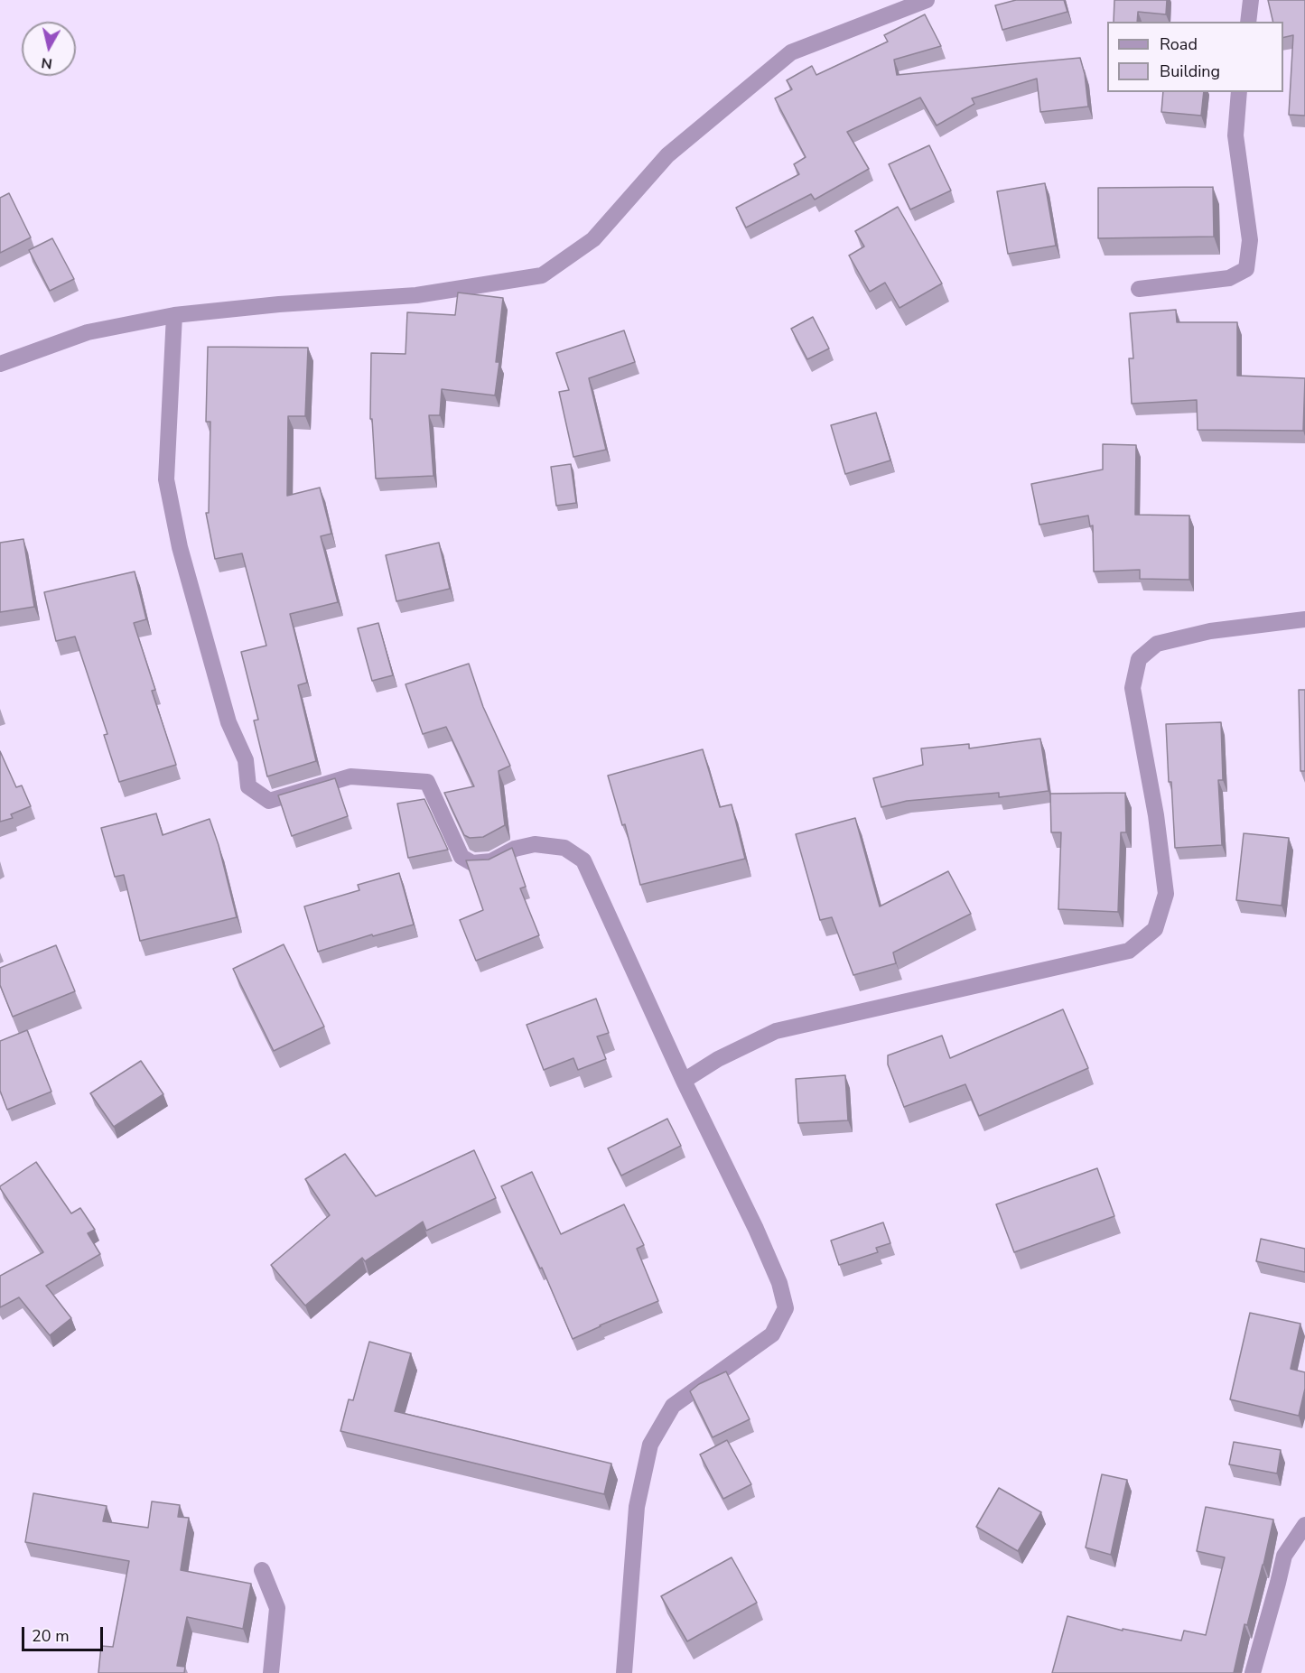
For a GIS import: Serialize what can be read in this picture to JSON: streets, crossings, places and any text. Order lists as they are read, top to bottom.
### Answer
{
  "legend": ["Road", "Building"],
  "scale_bar": "20 m",
  "north": "bottom"
}
